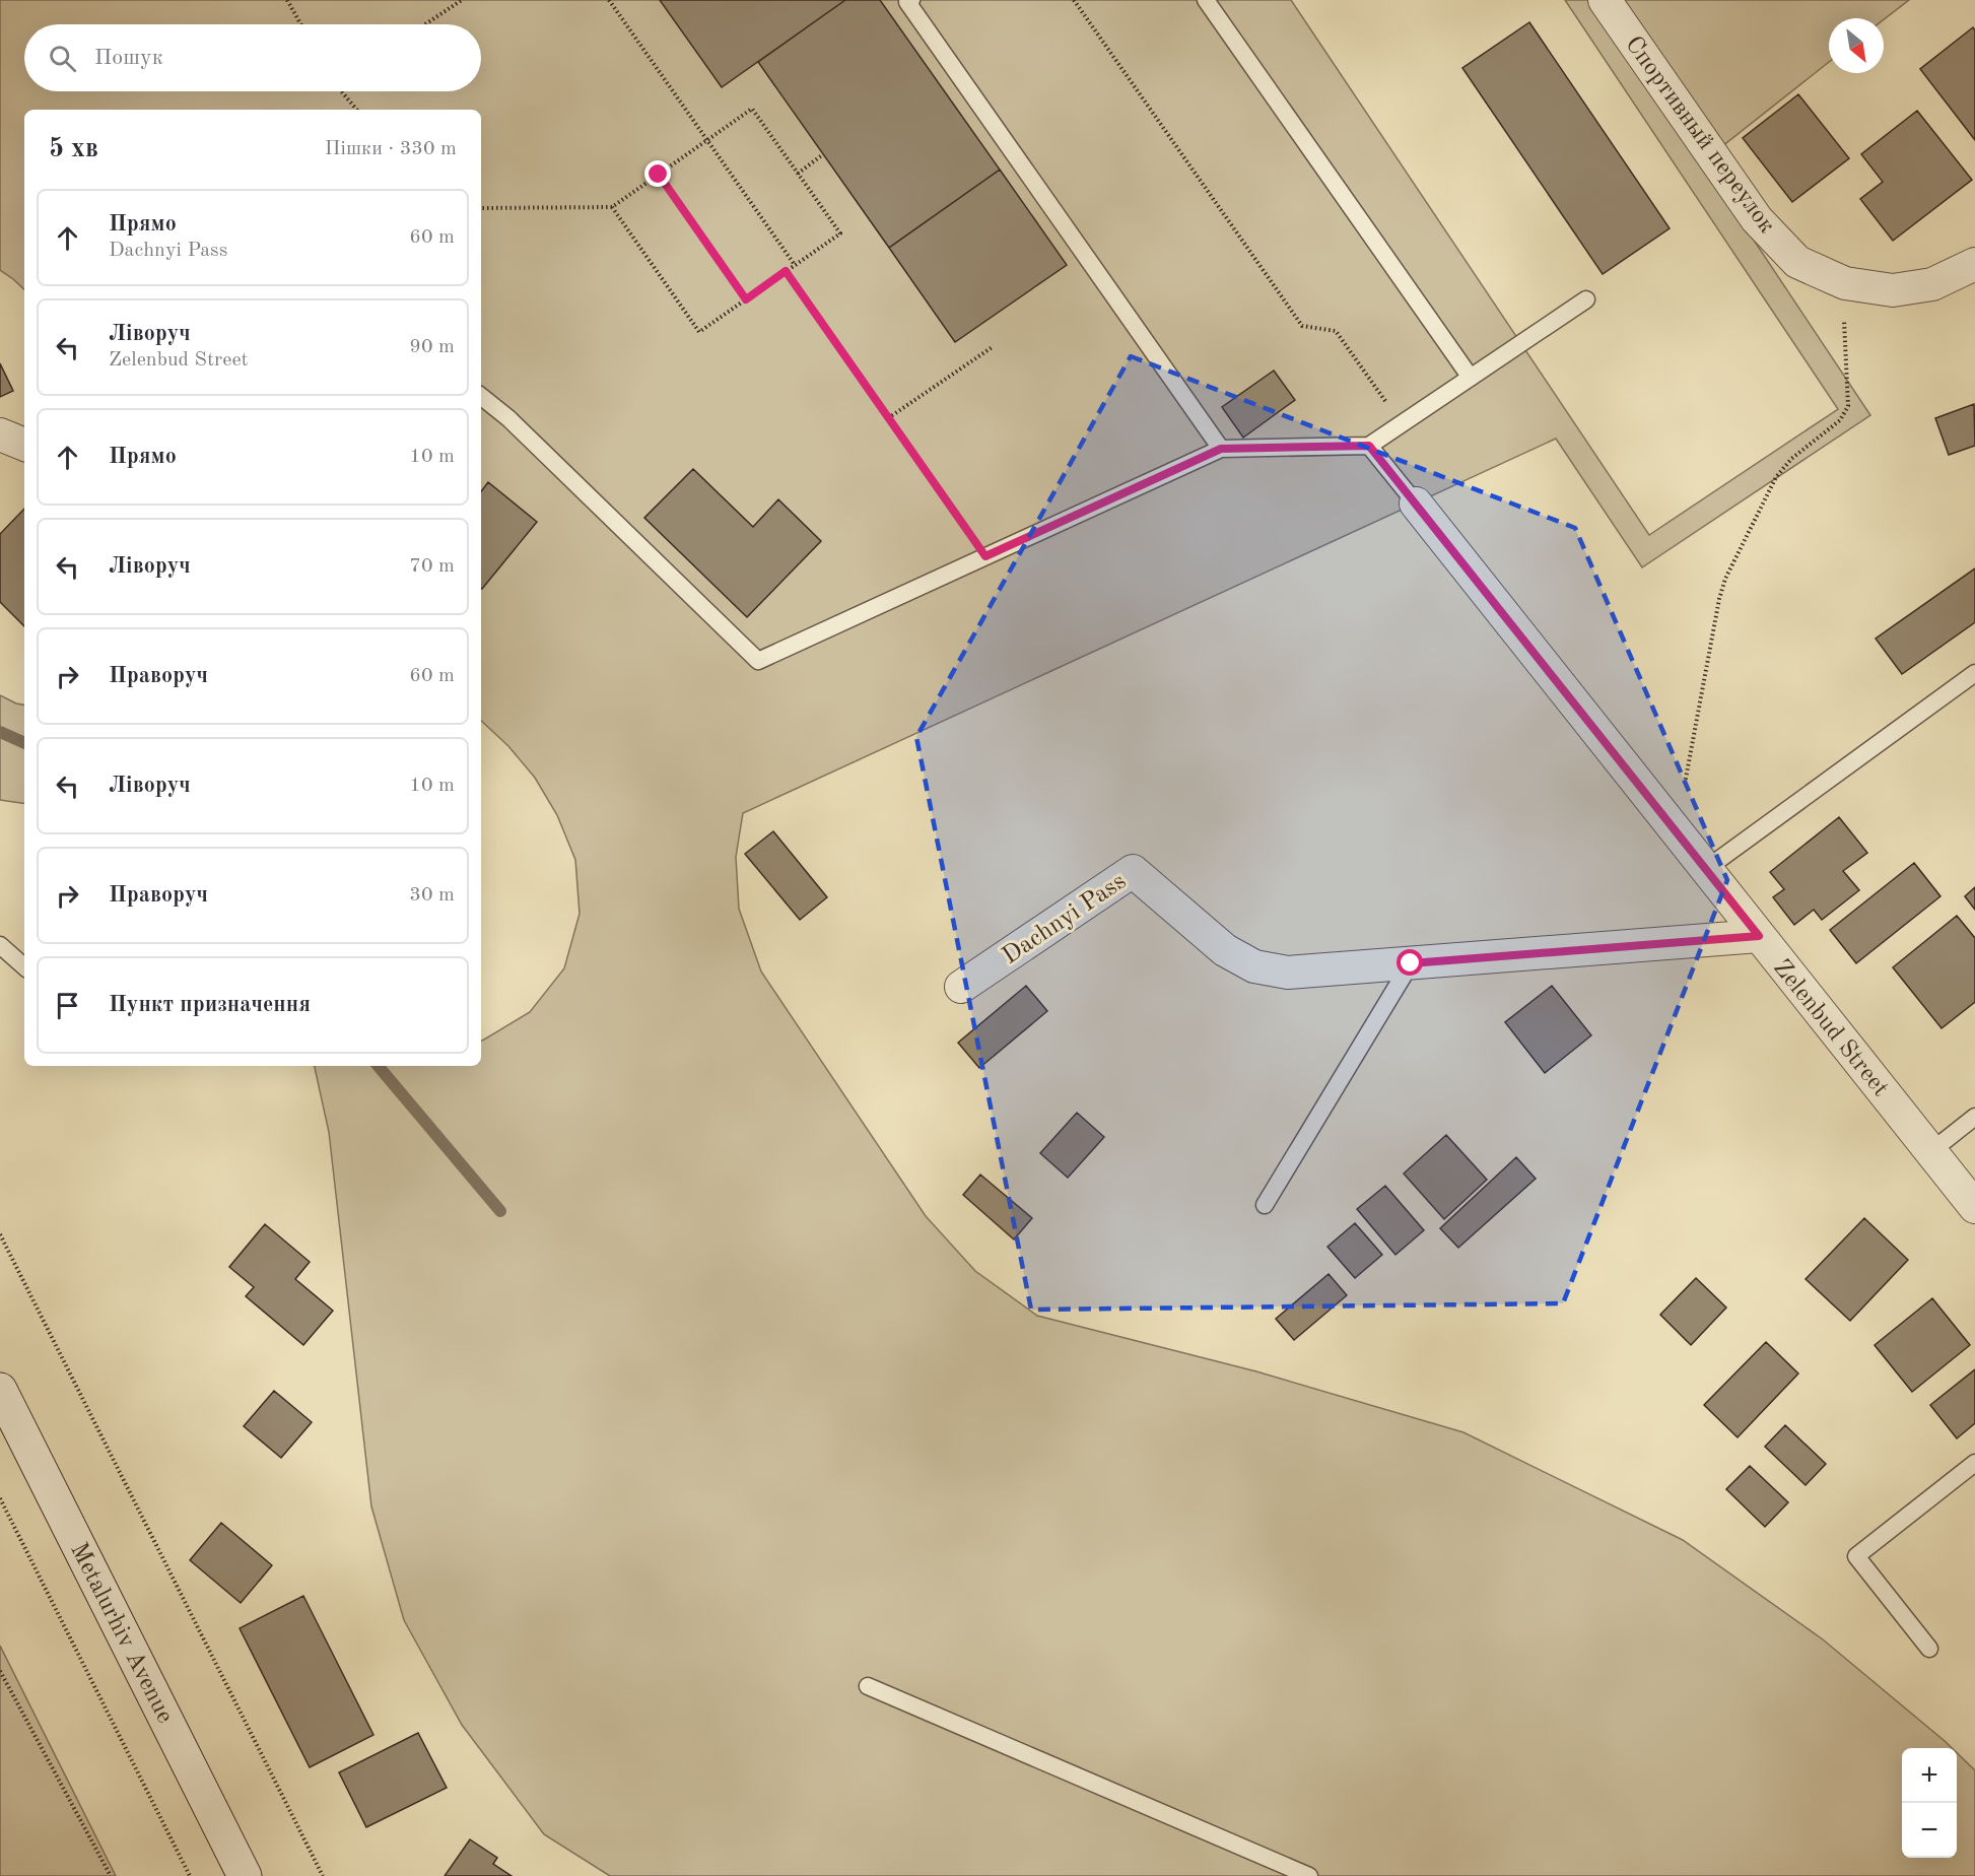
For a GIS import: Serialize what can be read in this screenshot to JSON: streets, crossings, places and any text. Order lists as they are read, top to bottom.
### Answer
{
  "streets": {
    "street": [
      "Спортивный переулок",
      "Dachnyi Pass",
      "Zelenbud Street",
      "Metalurhiv Avenue"
    ]
  },
  "crossings": [
    ["Dachnyi Pass", "Zelenbud Street"]
  ],
  "north": "bottom right",
  "page": {
    "search": "Пошук",
    "heading": ["5 хв", "Пішки · 330 m"],
    "list": [
      ["Прямо", "Dachnyi Pass", "60 m"],
      ["Ліворуч", "Zelenbud Street", "90 m"],
      ["Прямо", "10 m"],
      ["Ліворуч", "70 m"],
      ["Праворуч", "60 m"],
      ["Ліворуч", "10 m"],
      ["Праворуч", "30 m"],
      "Пункт призначення"
    ],
    "map_buttons": ["+", "−"]
  }
}
